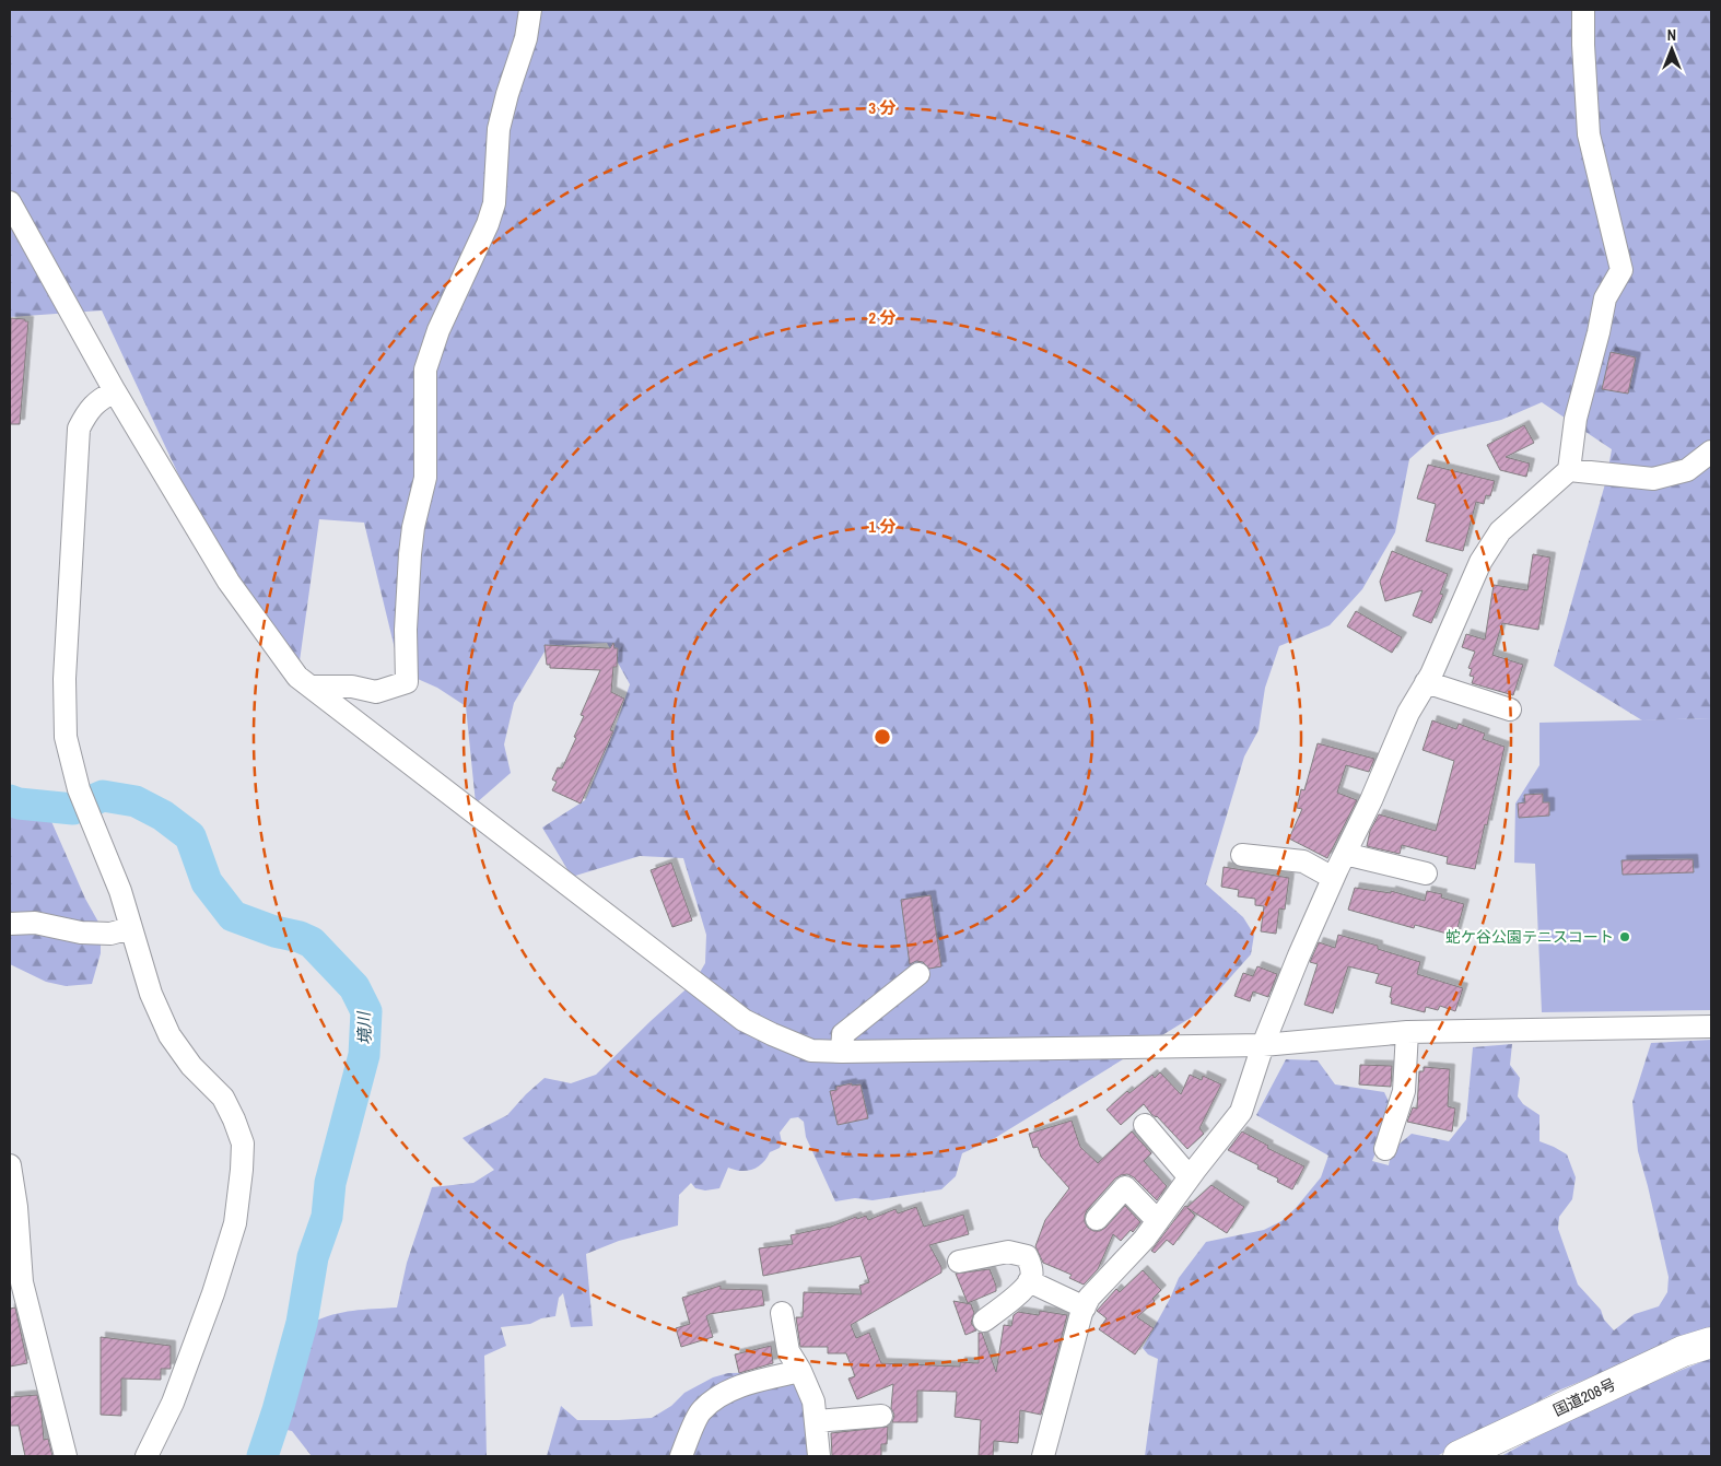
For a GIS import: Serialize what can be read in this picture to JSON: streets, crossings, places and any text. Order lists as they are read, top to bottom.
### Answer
{
  "streets": {
    "highway": ["国道208号"]
  },
  "water": ["境川"],
  "places": ["蛇ケ谷公園テニスコート"],
  "north": "top",
  "rings": ["3 分", "2 分", "1 分"]
}
